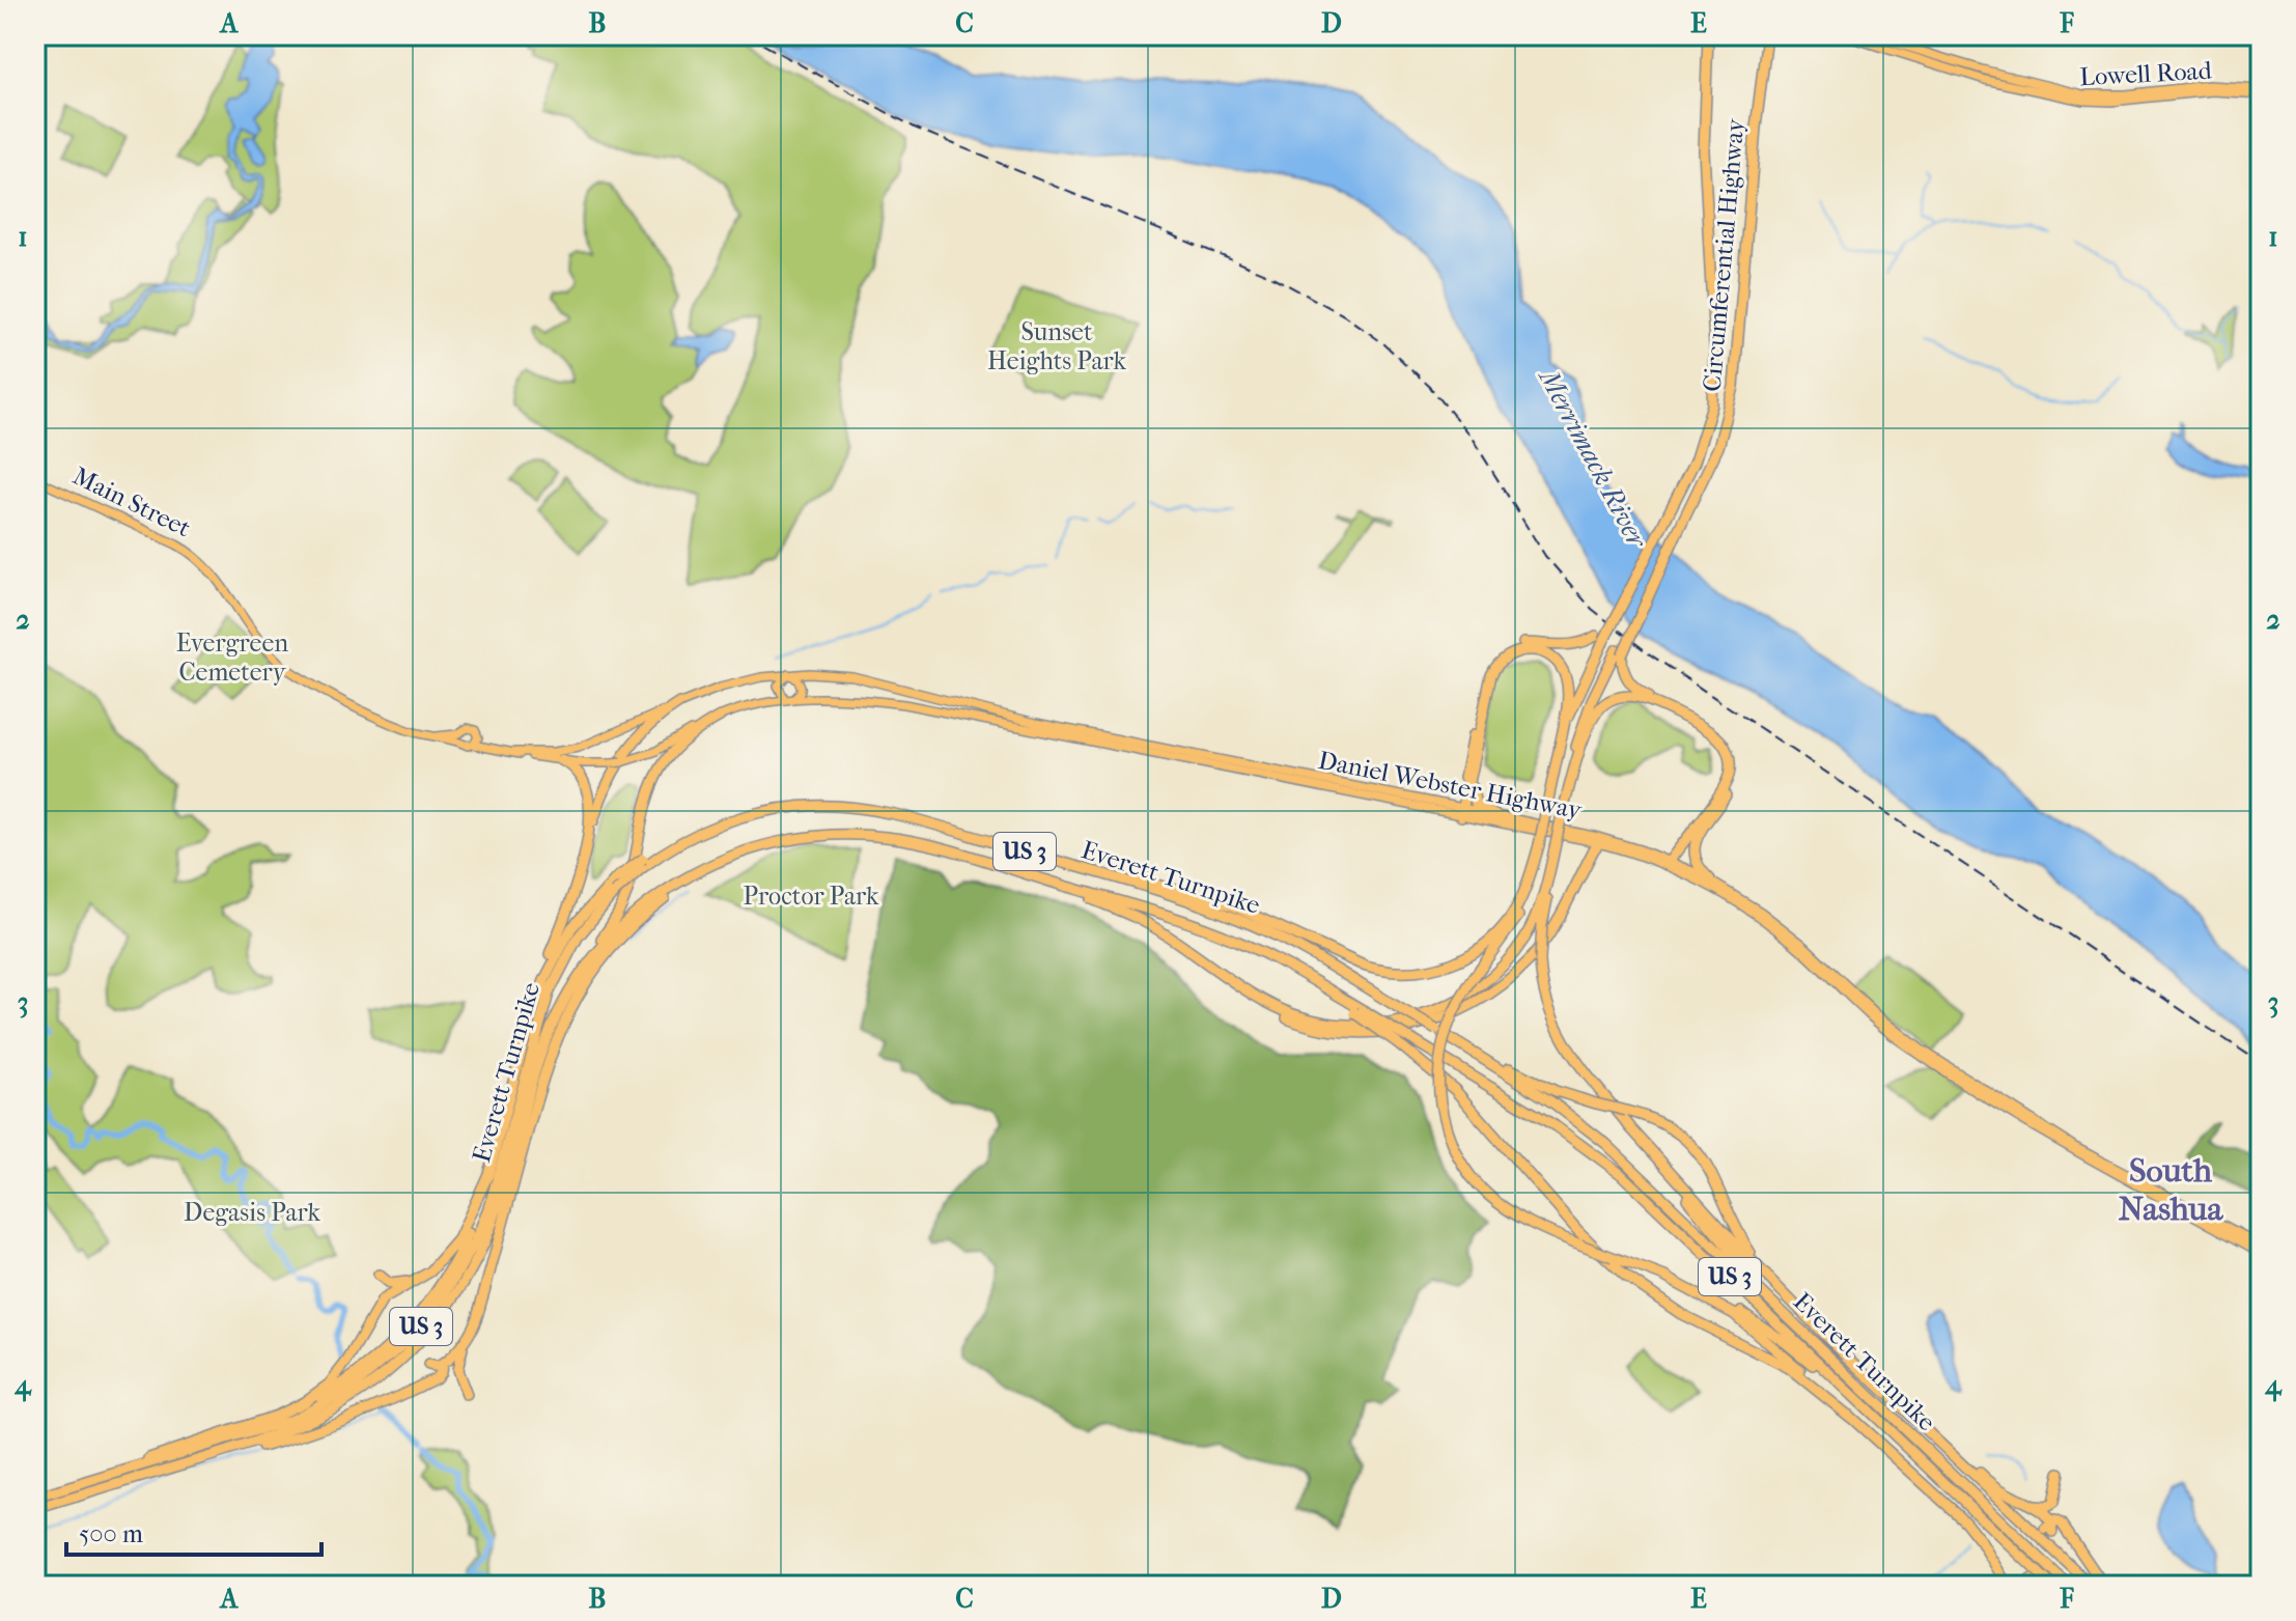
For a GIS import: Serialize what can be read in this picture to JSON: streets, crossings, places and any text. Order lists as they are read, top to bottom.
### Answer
{
  "streets": {
    "highway": ["Circumferential Highway", "US 3", "Everett Turnpike"],
    "main road": ["Lowell Road", "Main Street", "Daniel Webster Highway"]
  },
  "districts": ["South Nashua"],
  "water": ["Merrimack River"],
  "parks": [
    "Sunset Heights Park",
    "Evergreen Cemetery",
    "Proctor Park",
    "Degasis Park"
  ],
  "scale_bar": "500 m",
  "grid": {
    "columns": [
      "A",
      "B",
      "C",
      "D",
      "E",
      "F"
    ],
    "rows": [
      "1",
      "2",
      "3",
      "4"
    ]
  }
}
